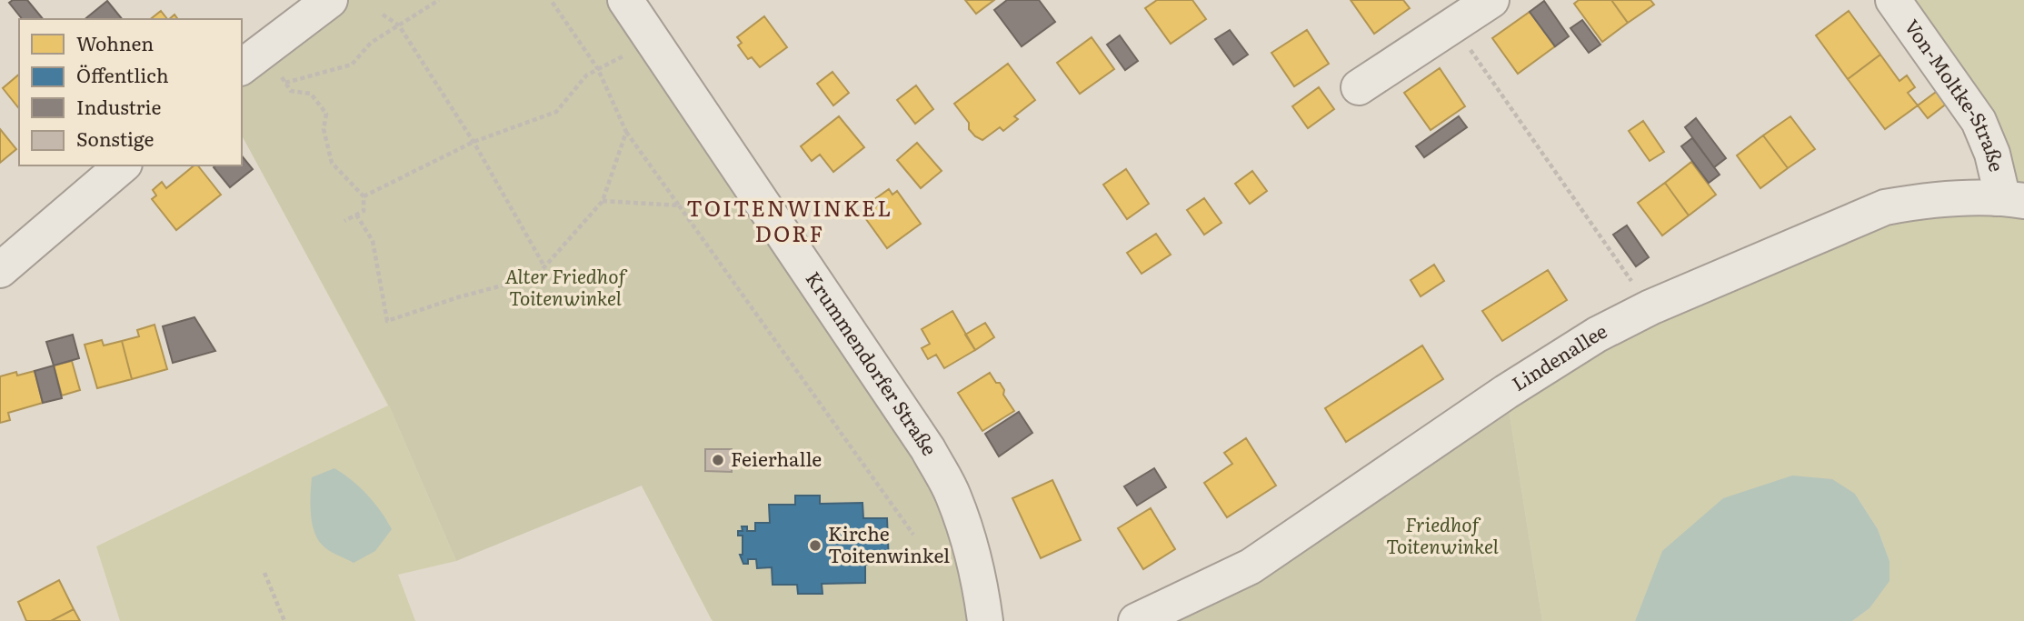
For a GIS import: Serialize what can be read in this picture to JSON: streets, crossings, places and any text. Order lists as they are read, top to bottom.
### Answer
{
  "streets": {
    "street": ["Von-Moltke-Straße", "Lindenallee", "Krummendorfer Straße"]
  },
  "crossings": [
    ["Von-Moltke-Straße", "Lindenallee"]
  ],
  "districts": ["TOITENWINKEL DORF"],
  "parks": ["Alter Friedhof Toitenwinkel", "Friedhof Toitenwinkel"],
  "places": ["Feierhalle", "Kirche Toitenwinkel"],
  "legend": [
    "Wohnen",
    "Öffentlich",
    "Industrie",
    "Sonstige"
  ]
}
